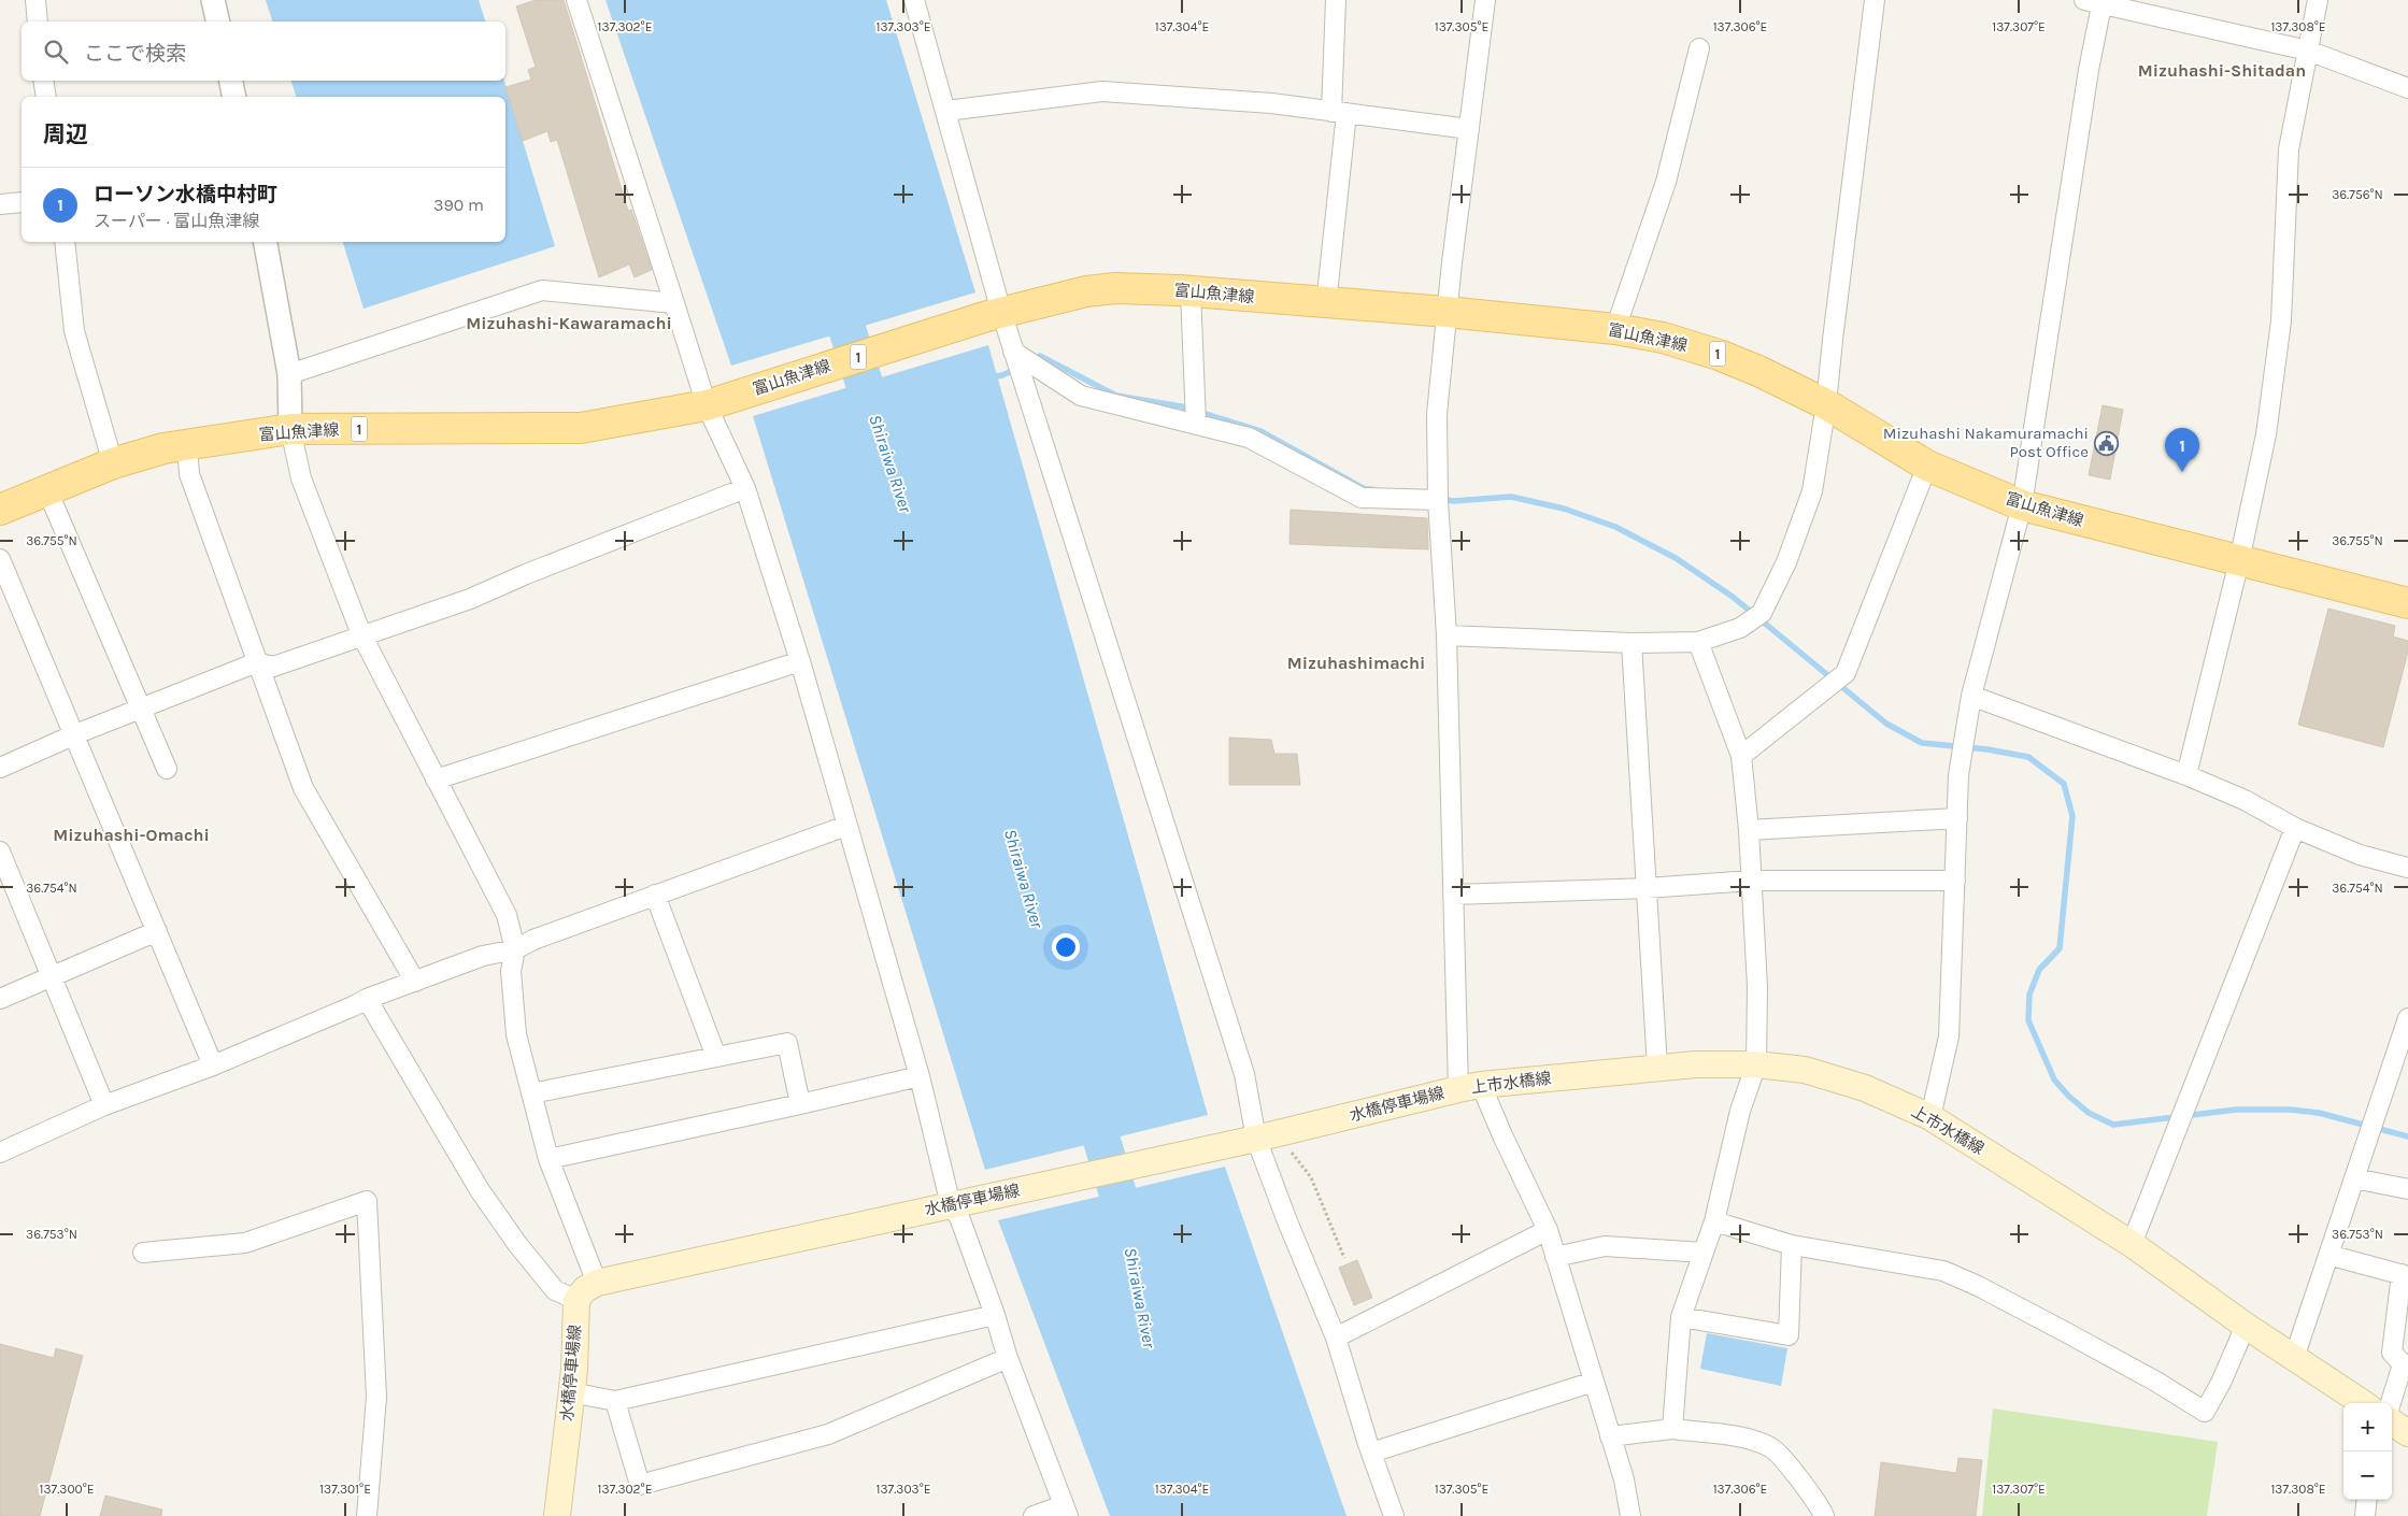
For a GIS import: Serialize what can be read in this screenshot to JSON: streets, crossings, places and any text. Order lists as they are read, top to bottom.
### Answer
{
  "streets": {
    "main road": [
      "富山魚津線",
      "1",
      "上市水橋線",
      "水橋停車場線"
    ]
  },
  "crossings": [
    ["上市水橋線", "水橋停車場線"]
  ],
  "districts": [
    "Mizuhashi-Shitadan",
    "Mizuhashi-Kawaramachi",
    "Mizuhashimachi",
    "Mizuhashi-Omachi"
  ],
  "water": ["Shiraiwa River"],
  "places": {
    "public building": ["Mizuhashi Nakamuramachi Post Office"]
  },
  "page": {
    "search": "ここで検索",
    "heading": "周辺",
    "list": [
      {
        "mark": "1",
        "name": "ローソン水橋中村町",
        "note": "スーパー · 富山魚津線",
        "value": "390 m"
      }
    ],
    "pins": "1",
    "map_buttons": ["+", "−"]
  },
  "coordinates": [
    "137.302°E",
    "137.303°E",
    "137.304°E",
    "137.305°E",
    "137.306°E",
    "137.307°E",
    "137.308°E",
    "36.756°N",
    "36.755°N",
    "36.754°N",
    "36.753°N",
    "137.300°E",
    "137.301°E"
  ]
}
